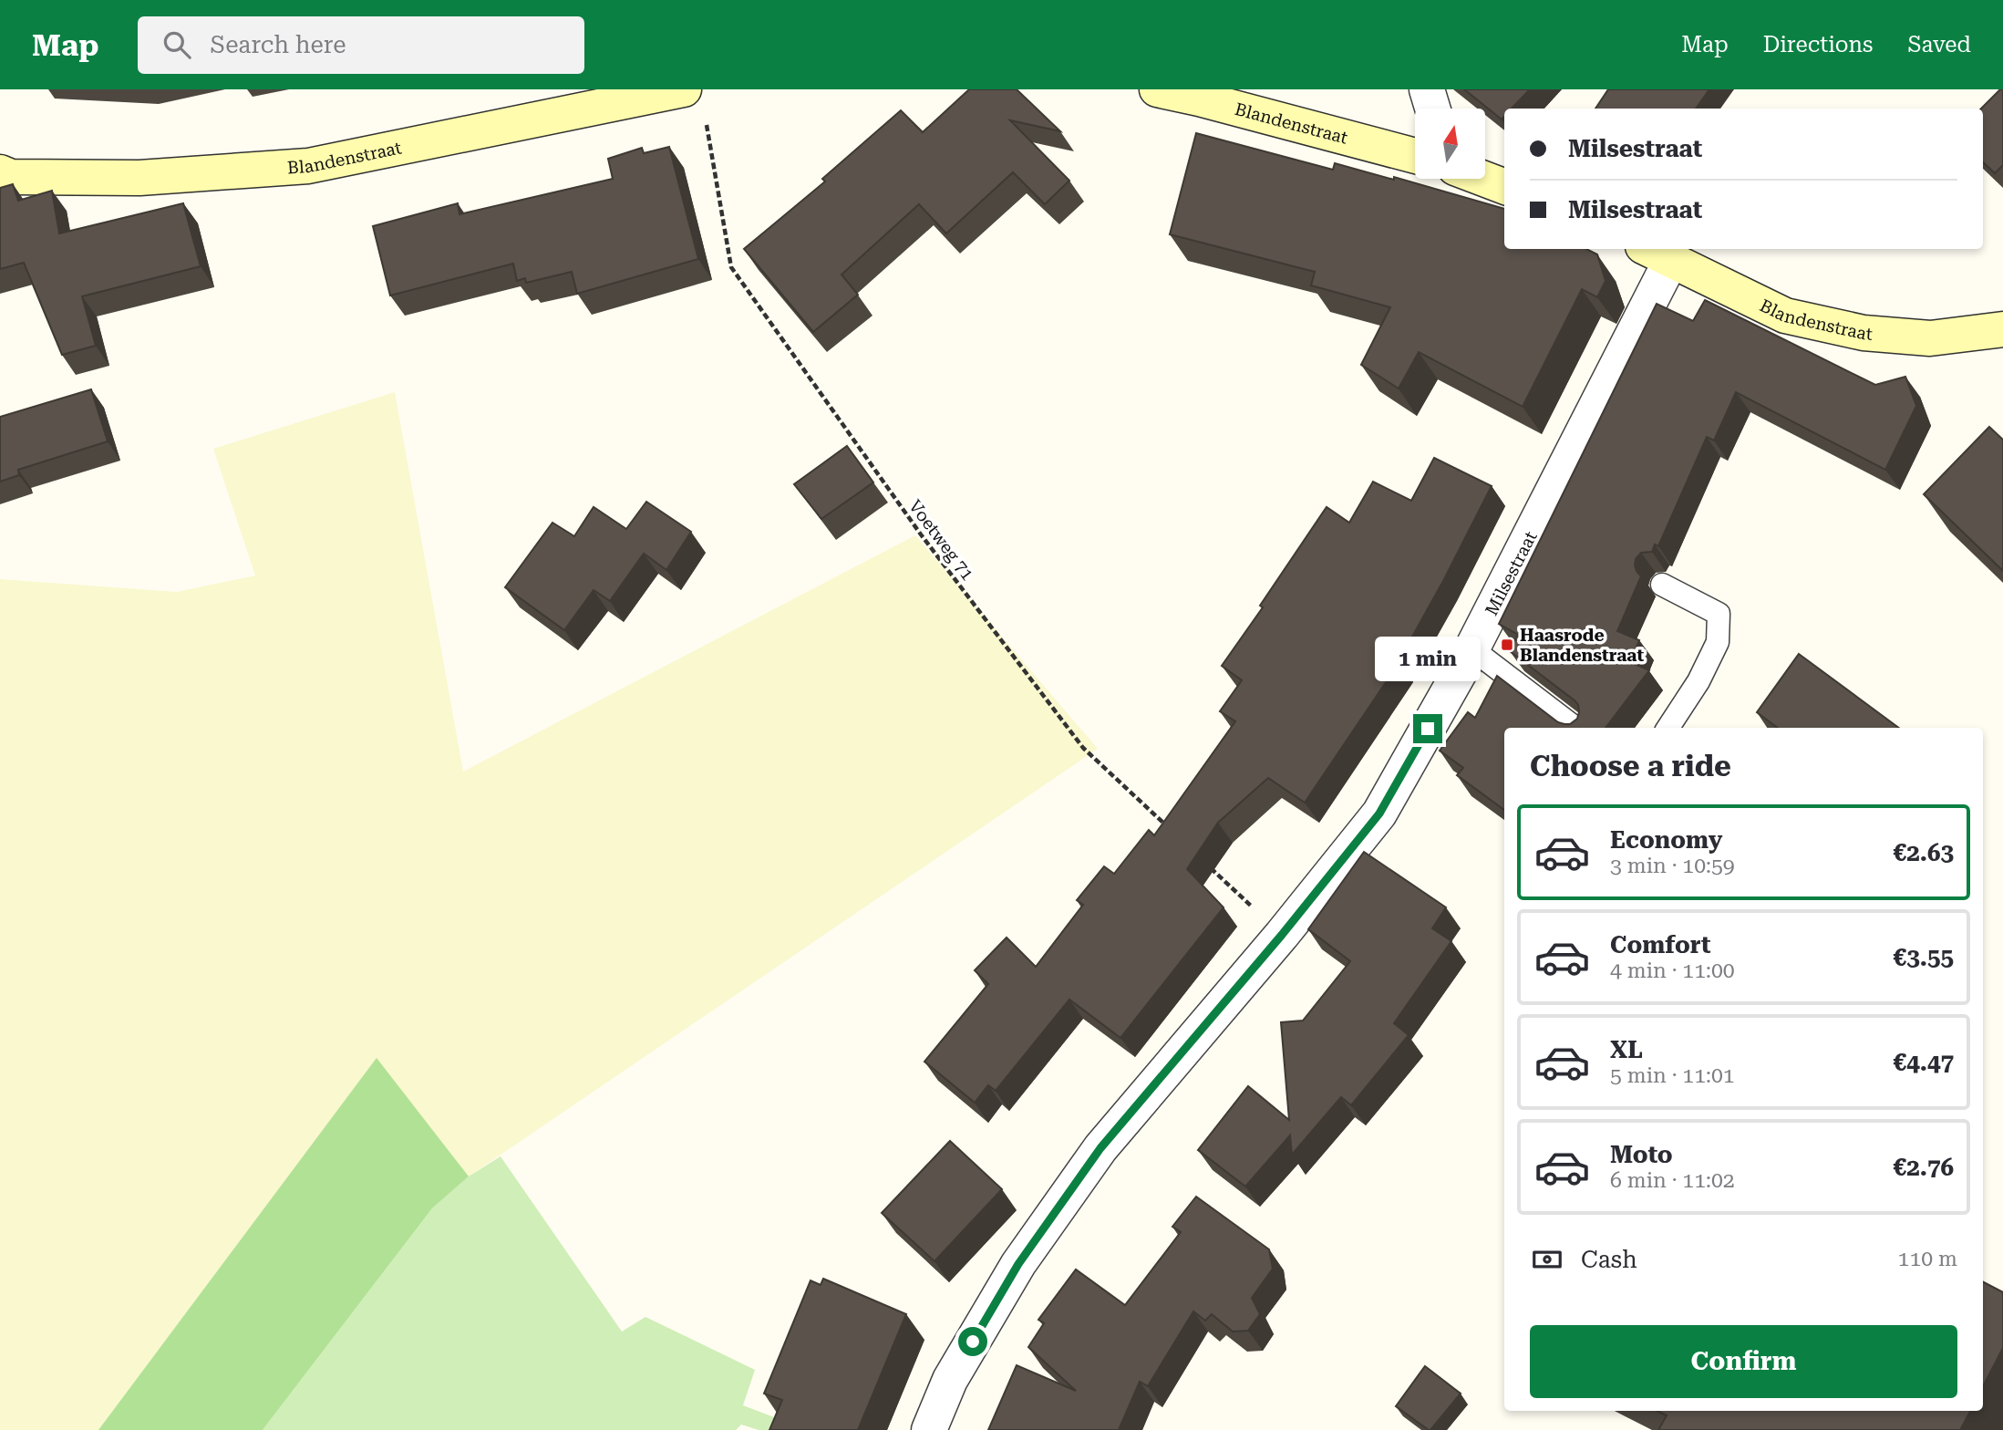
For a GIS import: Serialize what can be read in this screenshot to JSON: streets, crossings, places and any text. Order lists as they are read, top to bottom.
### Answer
{
  "streets": {
    "street": ["Blandenstraat", "Milsestraat"],
    "path": ["Voetweg 71"]
  },
  "crossings": [
    ["Blandenstraat", "Voetweg 71"],
    ["Blandenstraat", "Milsestraat"]
  ],
  "places": {
    "transit": ["Haasrode Blandenstraat"]
  },
  "north": "top",
  "page": {
    "header": "Map",
    "search": "Search here",
    "nav": ["Map", "Directions", "Saved"],
    "banner": ["Milsestraat", "Milsestraat"],
    "bubble": "1 min",
    "heading": "Choose a ride",
    "list": [
      {
        "name": "Economy",
        "note": "3 min · 10:59",
        "value": "€2.63"
      },
      {
        "name": "Comfort",
        "note": "4 min · 11:00",
        "value": "€3.55"
      },
      {
        "name": "XL",
        "note": "5 min · 11:01",
        "value": "€4.47"
      },
      {
        "name": "Moto",
        "note": "6 min · 11:02",
        "value": "€2.76"
      }
    ],
    "pay": ["Cash", "110 m"],
    "buttons": "Confirm"
  }
}
